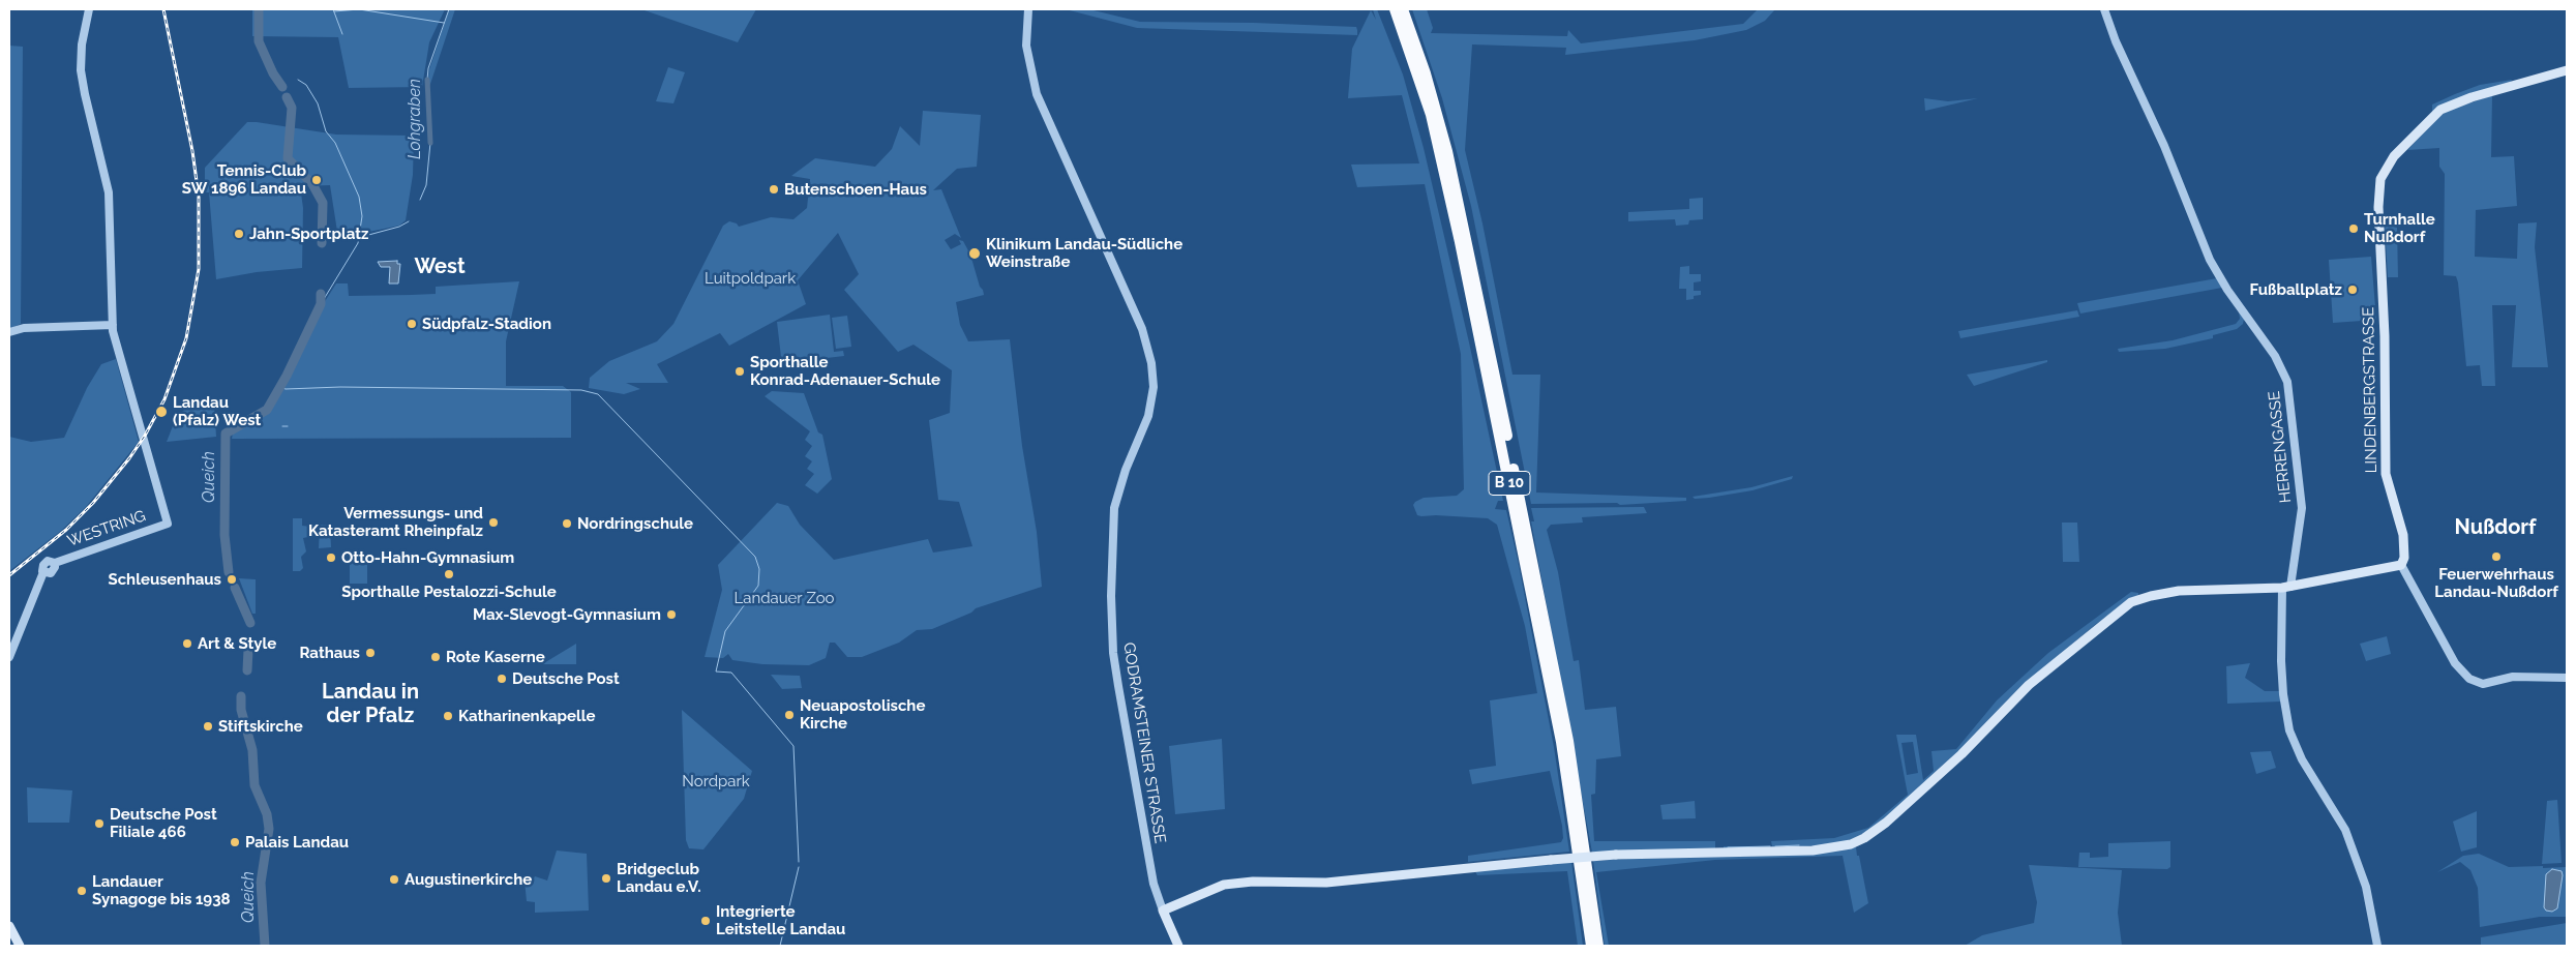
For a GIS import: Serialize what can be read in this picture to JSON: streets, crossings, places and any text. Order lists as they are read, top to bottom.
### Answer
{
  "streets": {
    "highway": ["B 10"],
    "main road": ["LINDENBERGSTRASSE"],
    "street": ["HERRENGASSE", "WESTRING", "GODRAMSTEINER STRASSE"]
  },
  "districts": ["West", "Nußdorf", "Landau in der Pfalz"],
  "water": ["Lohgraben", "Queich"],
  "parks": ["Luitpoldpark", "Landauer Zoo", "Nordpark"],
  "places": [
    "Tennis-Club SW 1896 Landau",
    "Butenschoen-Haus",
    "Turnhalle Nußdorf",
    "Jahn-Sportplatz",
    "Klinikum Landau-Südliche Weinstraße",
    "Fußballplatz",
    "Südpfalz-Stadion",
    "Sporthalle Konrad-Adenauer-Schule",
    "Landau (Pfalz) West",
    "Vermessungs- und Katasteramt Rheinpfalz",
    "Nordringschule",
    "Feuerwehrhaus Landau-Nußdorf",
    "Otto-Hahn-Gymnasium",
    "Sporthalle Pestalozzi-Schule",
    "Schleusenhaus",
    "Max-Slevogt-Gymnasium",
    "Art & Style",
    "Rathaus",
    "Rote Kaserne",
    "Deutsche Post",
    "Neuapostolische Kirche",
    "Katharinenkapelle",
    "Stiftskirche",
    "Deutsche Post Filiale 466",
    "Palais Landau",
    "Bridgeclub Landau e.V.",
    "Augustinerkirche",
    "Landauer Synagoge bis 1938",
    "Integrierte Leitstelle Landau"
  ]
}
